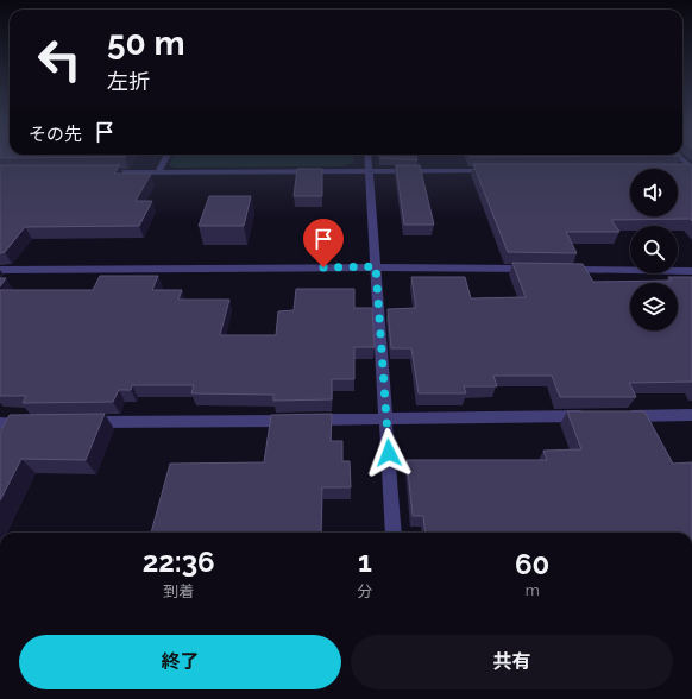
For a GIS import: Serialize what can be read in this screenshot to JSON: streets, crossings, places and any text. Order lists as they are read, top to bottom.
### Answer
{
  "page": {
    "turn": ["50 m", "左折"],
    "then": "その先",
    "eta": [
      "22:36",
      "到着",
      "1",
      "分",
      "60",
      "m"
    ],
    "buttons": ["終了", "共有"]
  }
}
